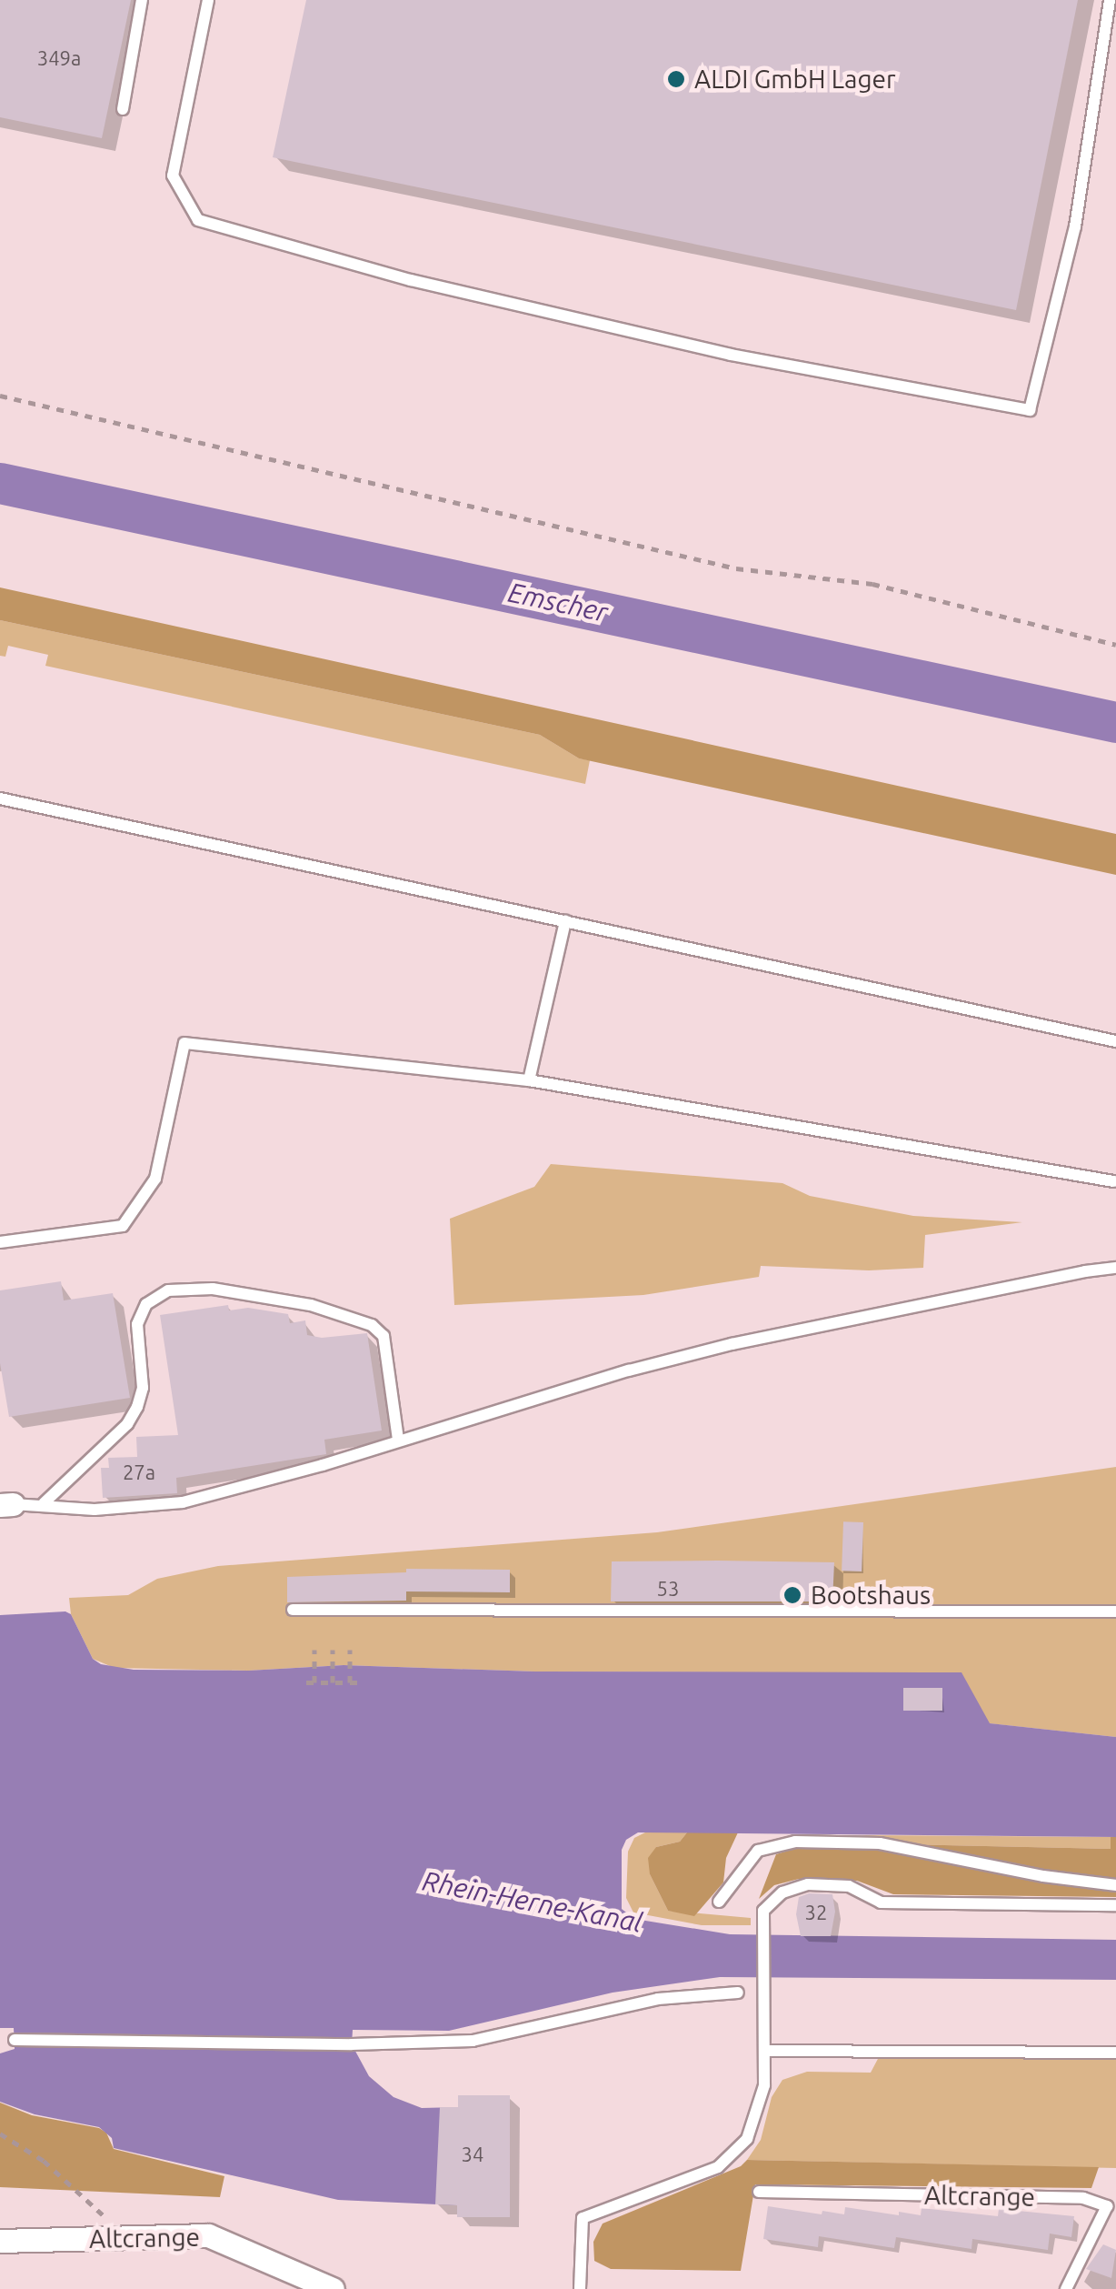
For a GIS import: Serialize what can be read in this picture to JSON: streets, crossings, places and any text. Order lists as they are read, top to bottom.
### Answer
{
  "streets": {
    "street": ["Altcrange"]
  },
  "water": ["Emscher", "Rhein-Herne-Kanal"],
  "places": ["ALDI GmbH Lager", "Bootshaus"],
  "house_numbers": [
    "349a",
    "27a",
    "53",
    "32",
    "34"
  ]
}
